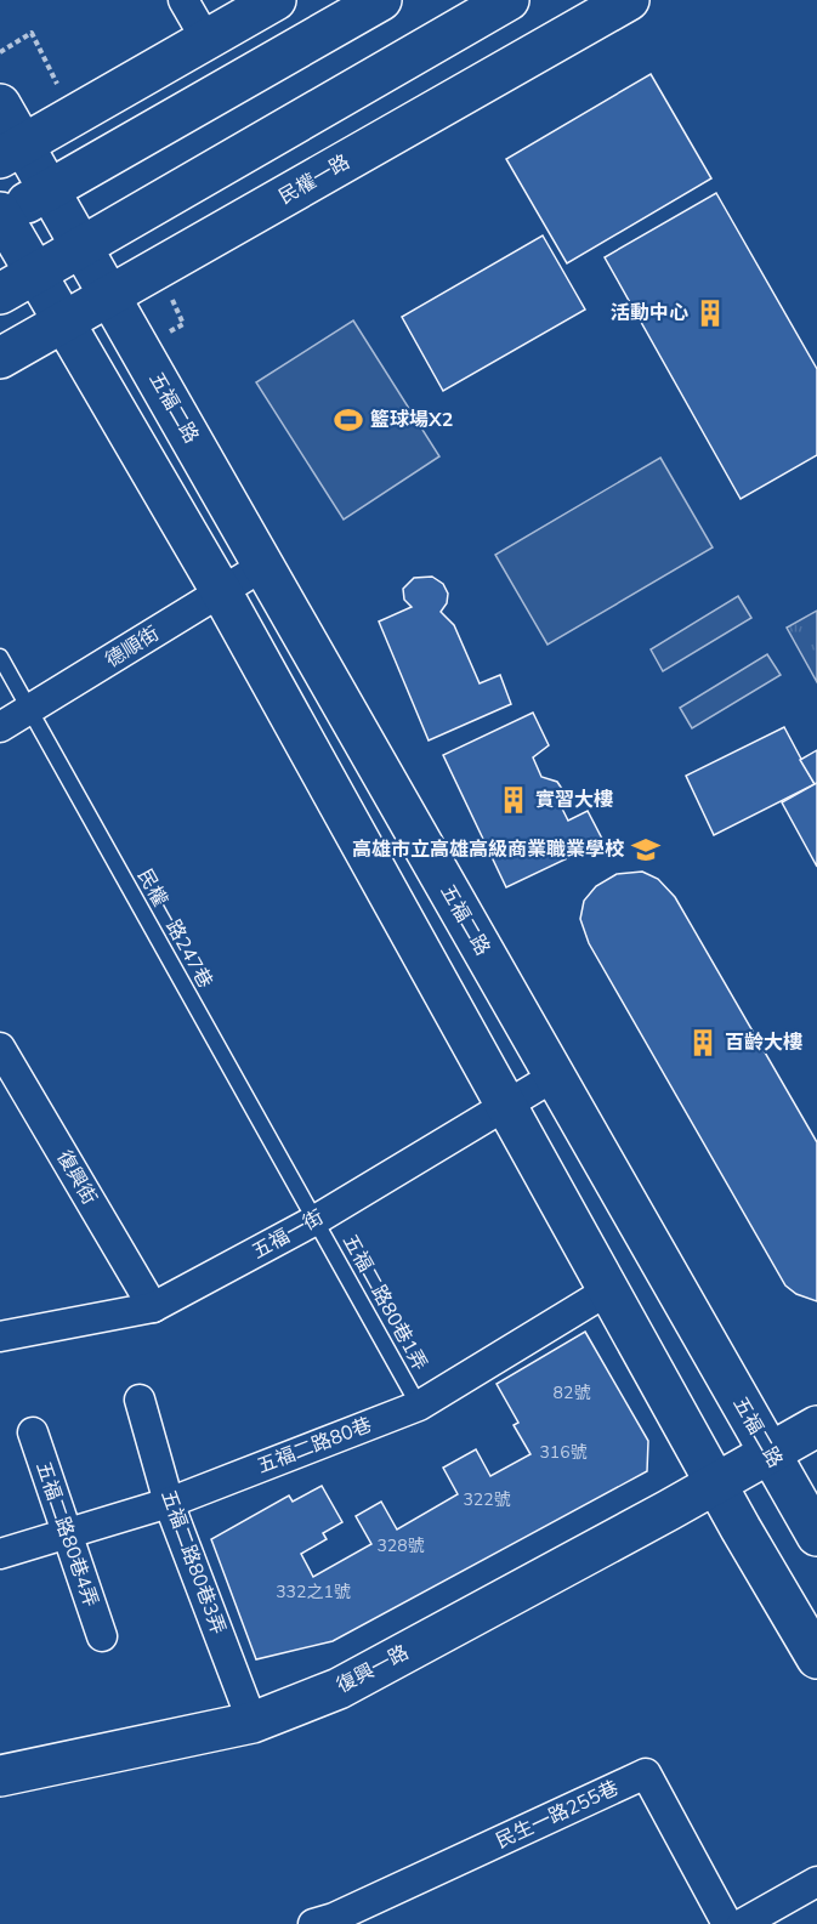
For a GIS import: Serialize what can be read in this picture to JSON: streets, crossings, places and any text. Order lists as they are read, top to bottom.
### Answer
{
  "streets": {
    "street": [
      "民權一路",
      "五福二路",
      "德順街",
      "復興街",
      "五福一街",
      "五福二路80巷",
      "五福二路80巷4弄",
      "五福二路80巷3弄",
      "復興一路",
      "民生一路255巷"
    ],
    "lane": ["民權一路247巷", "五福二路80巷1弄"]
  },
  "crossings": [
    ["民權一路", "五福二路"],
    ["五福二路", "德順街"],
    ["五福二路", "五福一街"],
    ["五福二路", "復興一路"],
    ["德順街", "民權一路247巷"],
    ["民權一路247巷", "五福一街"],
    ["民權一路247巷", "五福二路80巷1弄"],
    ["復興街", "五福一街"],
    ["五福一街", "五福二路80巷1弄"],
    ["五福二路80巷1弄", "五福二路80巷"],
    ["五福二路80巷", "五福二路80巷4弄"],
    ["五福二路80巷", "五福二路80巷3弄"],
    ["五福二路80巷3弄", "復興一路"]
  ],
  "places": {
    "building": ["活動中心", "實習大樓", "百齡大樓"],
    "sports": ["籃球場X2"],
    "school or university": ["高雄市立高雄高級商業職業學校"]
  },
  "house_numbers": [
    "82號",
    "316號",
    "322號",
    "328號",
    "332之1號"
  ]
}
